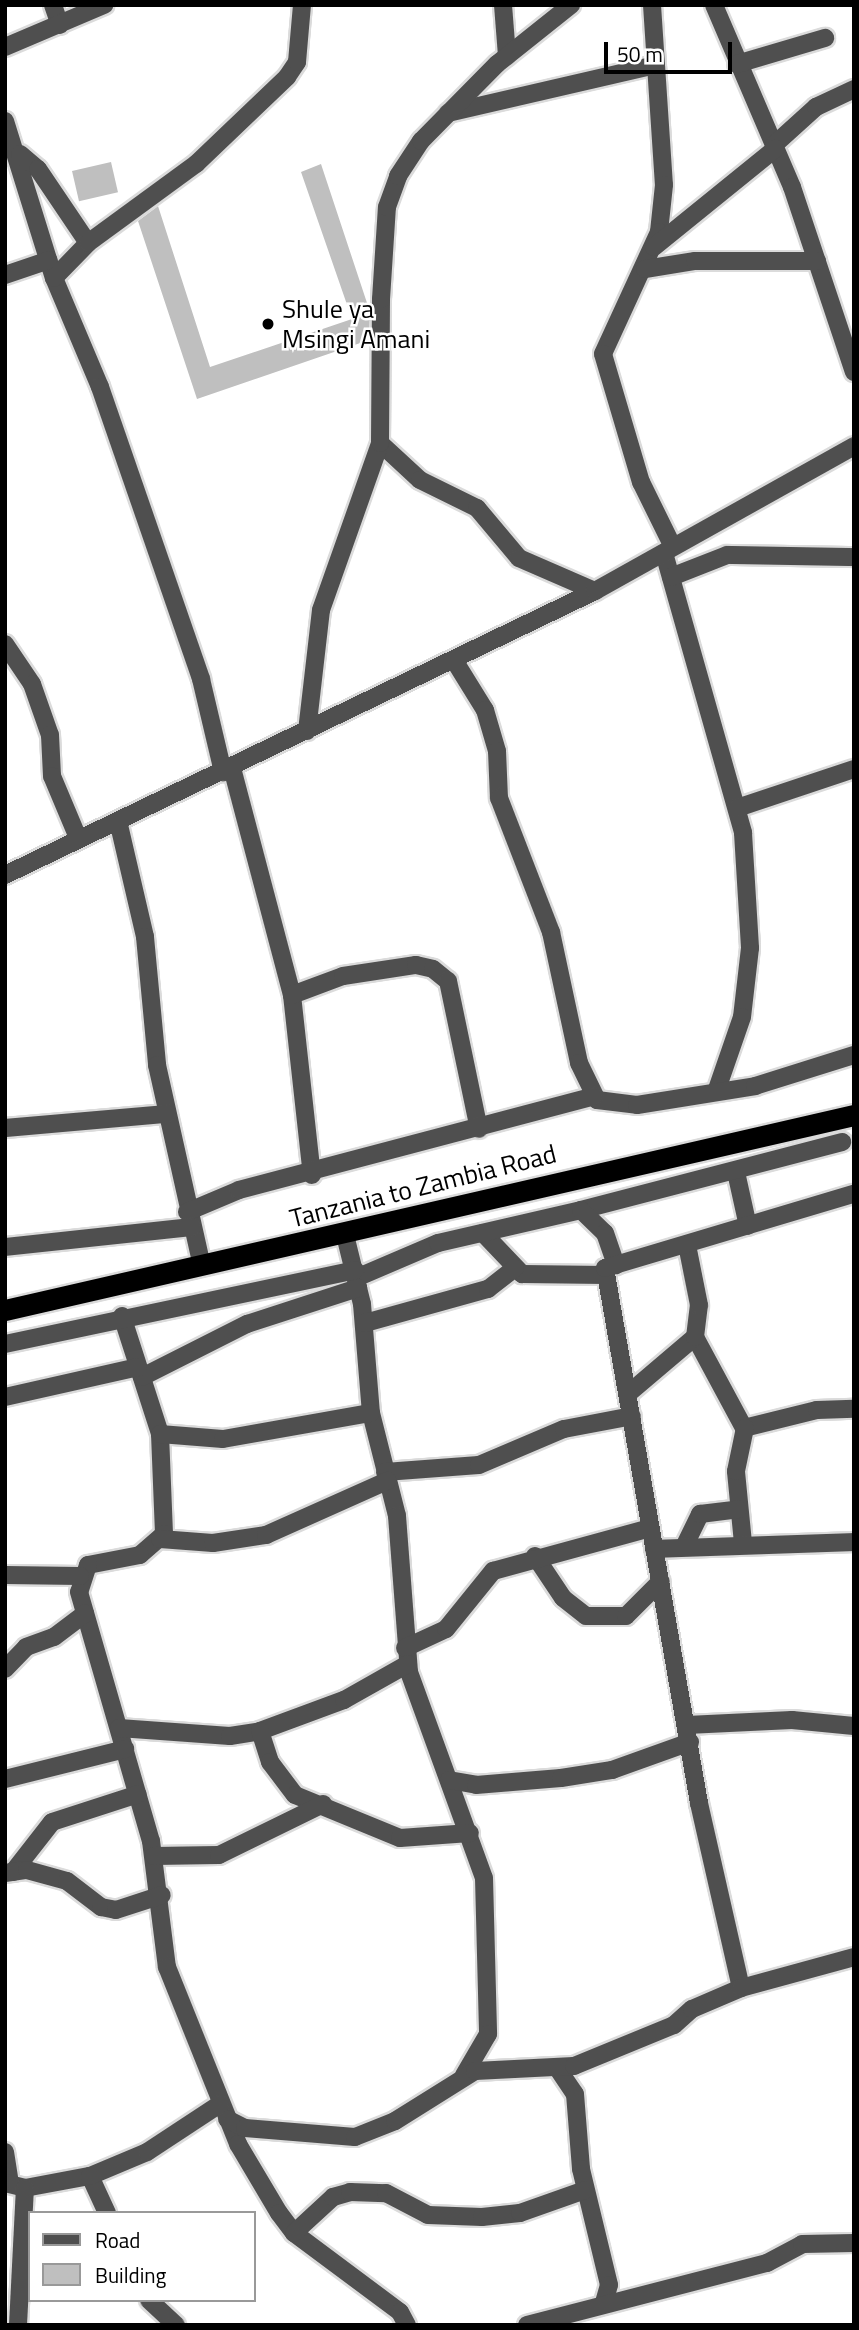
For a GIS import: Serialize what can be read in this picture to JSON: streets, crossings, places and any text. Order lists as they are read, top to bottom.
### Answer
{
  "streets": {
    "highway": ["Tanzania to Zambia Road"]
  },
  "places": ["Shule ya Msingi Amani"],
  "legend": ["Road", "Building"],
  "scale_bar": "50 m"
}
